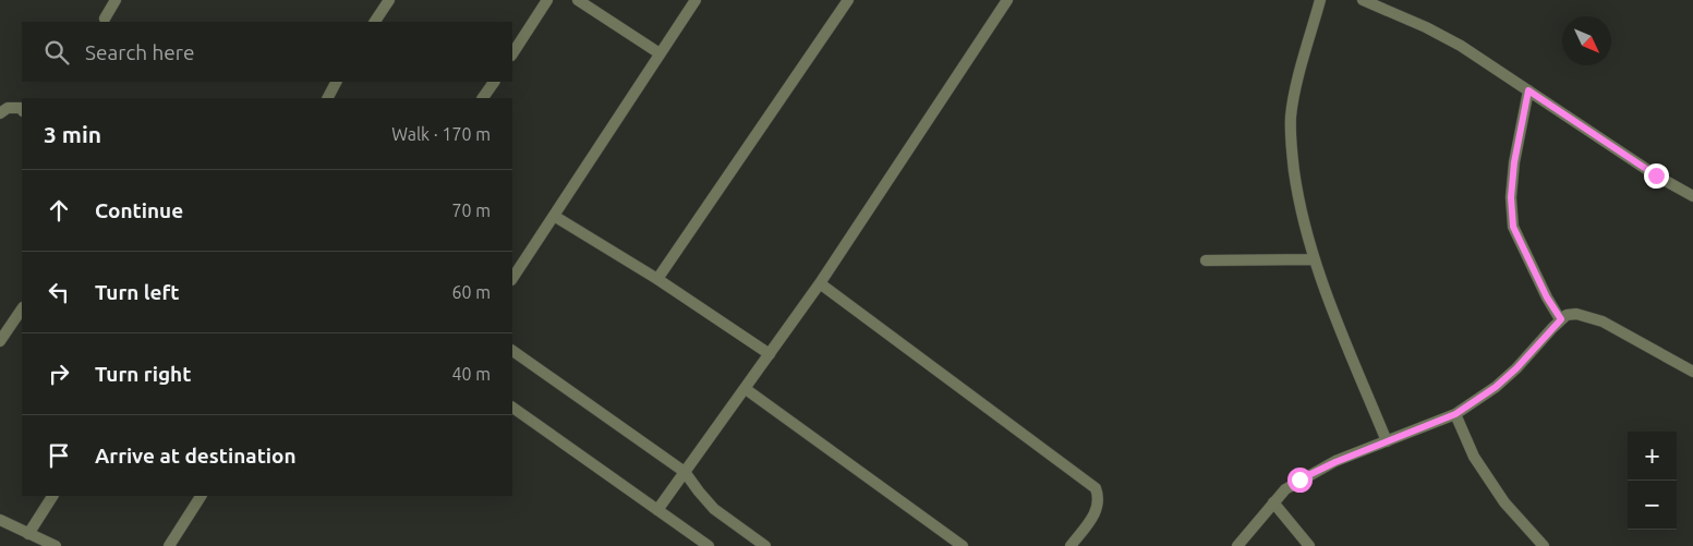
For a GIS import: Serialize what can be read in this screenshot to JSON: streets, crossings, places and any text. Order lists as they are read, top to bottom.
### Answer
{
  "north": "bottom right",
  "page": {
    "search": "Search here",
    "heading": ["3 min", "Walk · 170 m"],
    "list": [
      ["Continue", "70 m"],
      ["Turn left", "60 m"],
      ["Turn right", "40 m"],
      "Arrive at destination"
    ],
    "map_buttons": ["+", "−"]
  }
}
